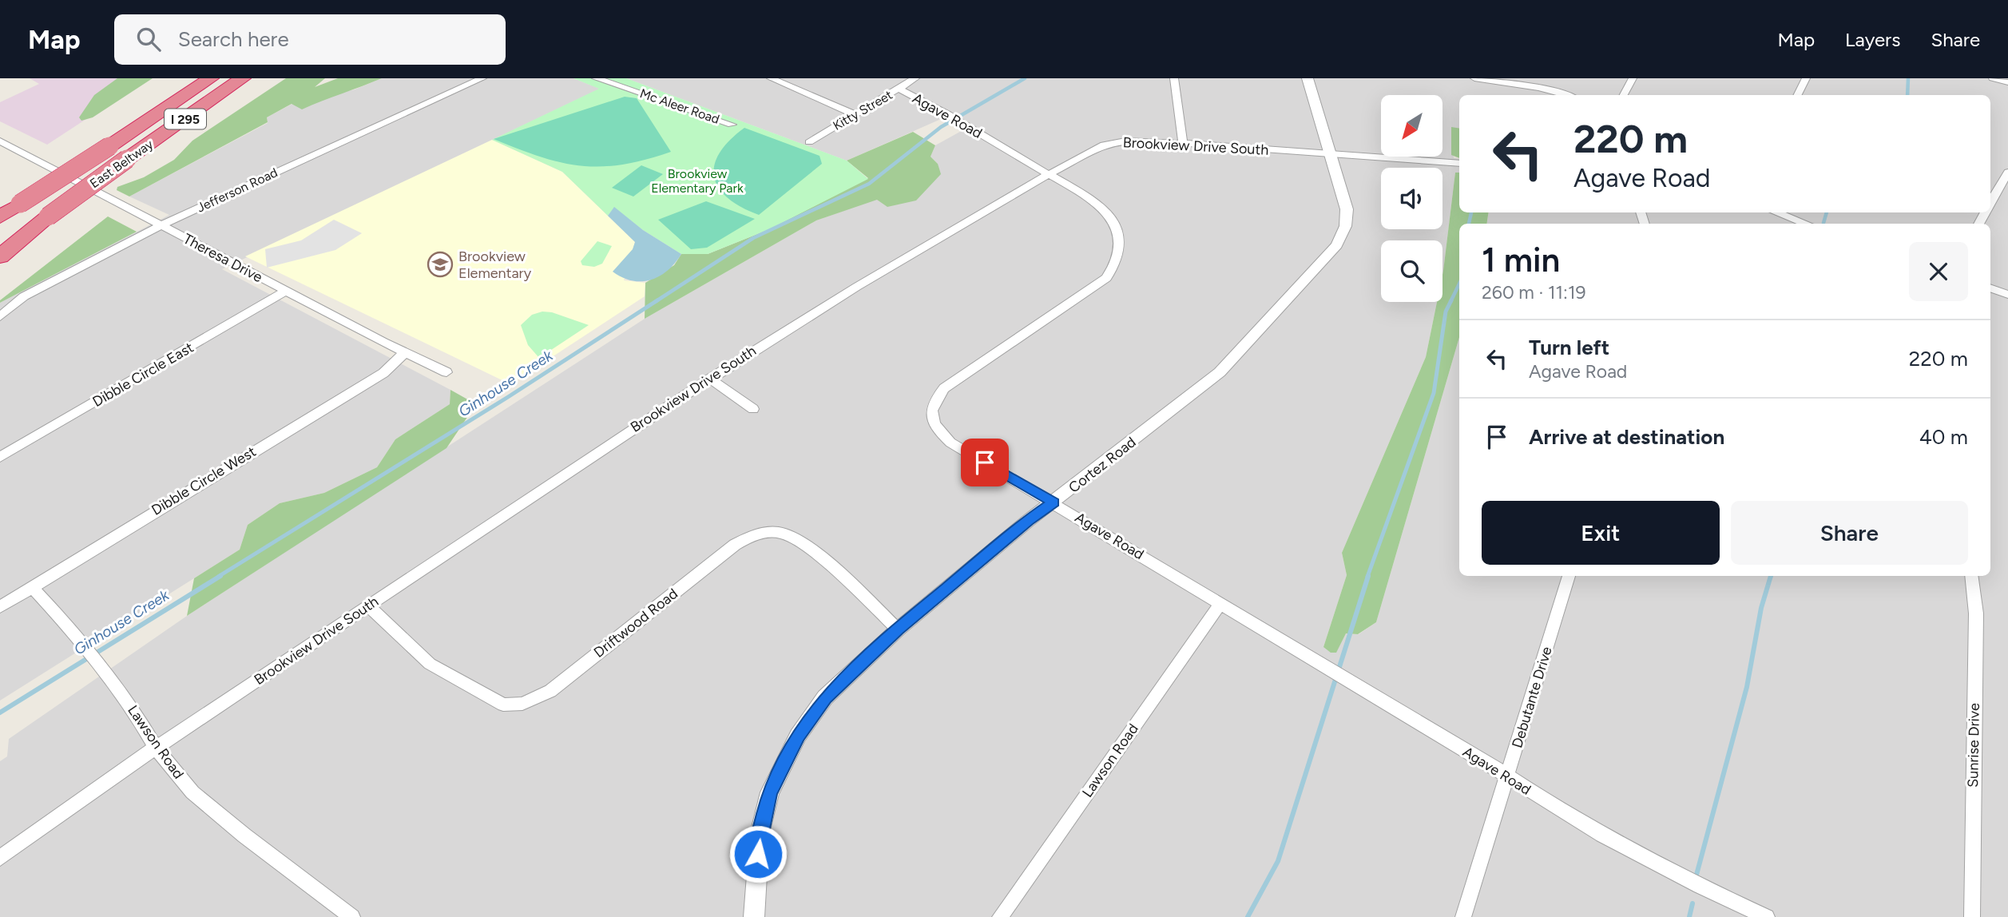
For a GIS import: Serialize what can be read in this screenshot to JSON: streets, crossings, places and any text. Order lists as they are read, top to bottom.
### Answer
{
  "streets": {
    "highway": ["I 295", "East Beltway"],
    "street": [
      "Mc Aleer Road",
      "Kitty Street",
      "Agave Road",
      "Brookview Drive South",
      "Jefferson Road",
      "Theresa Drive",
      "Dibble Circle East",
      "Cortez Road",
      "Dibble Circle West",
      "Driftwood Road",
      "Debutante Drive",
      "Lawson Road",
      "Sunrise Drive"
    ]
  },
  "crossings": [
    ["Kitty Street", "Agave Road"],
    ["Agave Road", "Brookview Drive South"],
    ["Agave Road", "Cortez Road"],
    ["Agave Road", "Debutante Drive"],
    ["Agave Road", "Lawson Road"],
    ["Brookview Drive South", "Cortez Road"],
    ["Brookview Drive South", "Driftwood Road"],
    ["Brookview Drive South", "Lawson Road"],
    ["Jefferson Road", "Theresa Drive"],
    ["Theresa Drive", "Dibble Circle East"],
    ["Theresa Drive", "Dibble Circle West"],
    ["Cortez Road", "Driftwood Road"],
    ["Dibble Circle West", "Lawson Road"]
  ],
  "water": ["Ginhouse Creek"],
  "parks": ["Brookview Elementary Park"],
  "places": {
    "school or university": ["Brookview Elementary"]
  },
  "north": "bottom left",
  "page": {
    "header": "Map",
    "search": "Search here",
    "nav": ["Map", "Layers", "Share"],
    "turn": ["220 m", "Agave Road"],
    "heading": ["1 min", "260 m · 11:19"],
    "list": [
      {
        "name": "Turn left",
        "note": "Agave Road",
        "value": "220 m"
      },
      {
        "name": "Arrive at destination",
        "value": "40 m"
      }
    ],
    "buttons": ["Exit", "Share"]
  }
}
